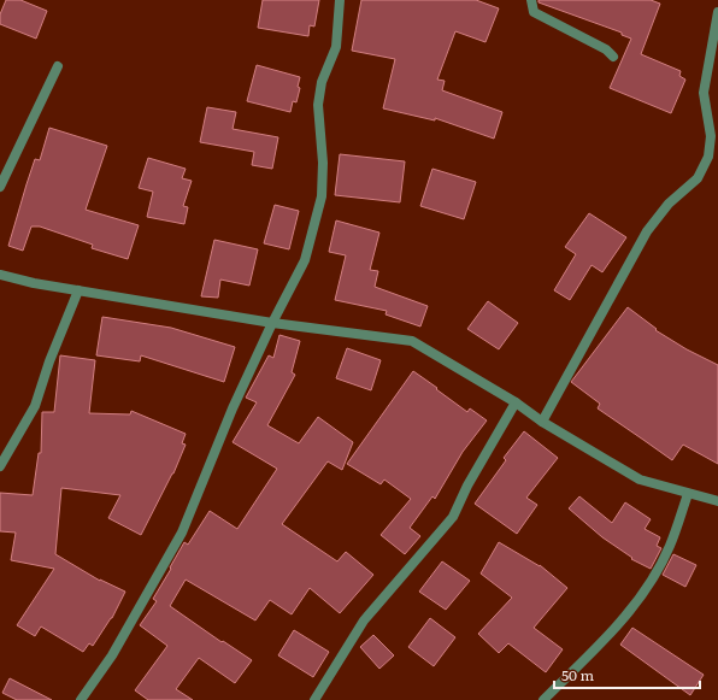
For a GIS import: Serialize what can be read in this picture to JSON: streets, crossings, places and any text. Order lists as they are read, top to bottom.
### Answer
{
  "scale_bar": "50 m"
}
